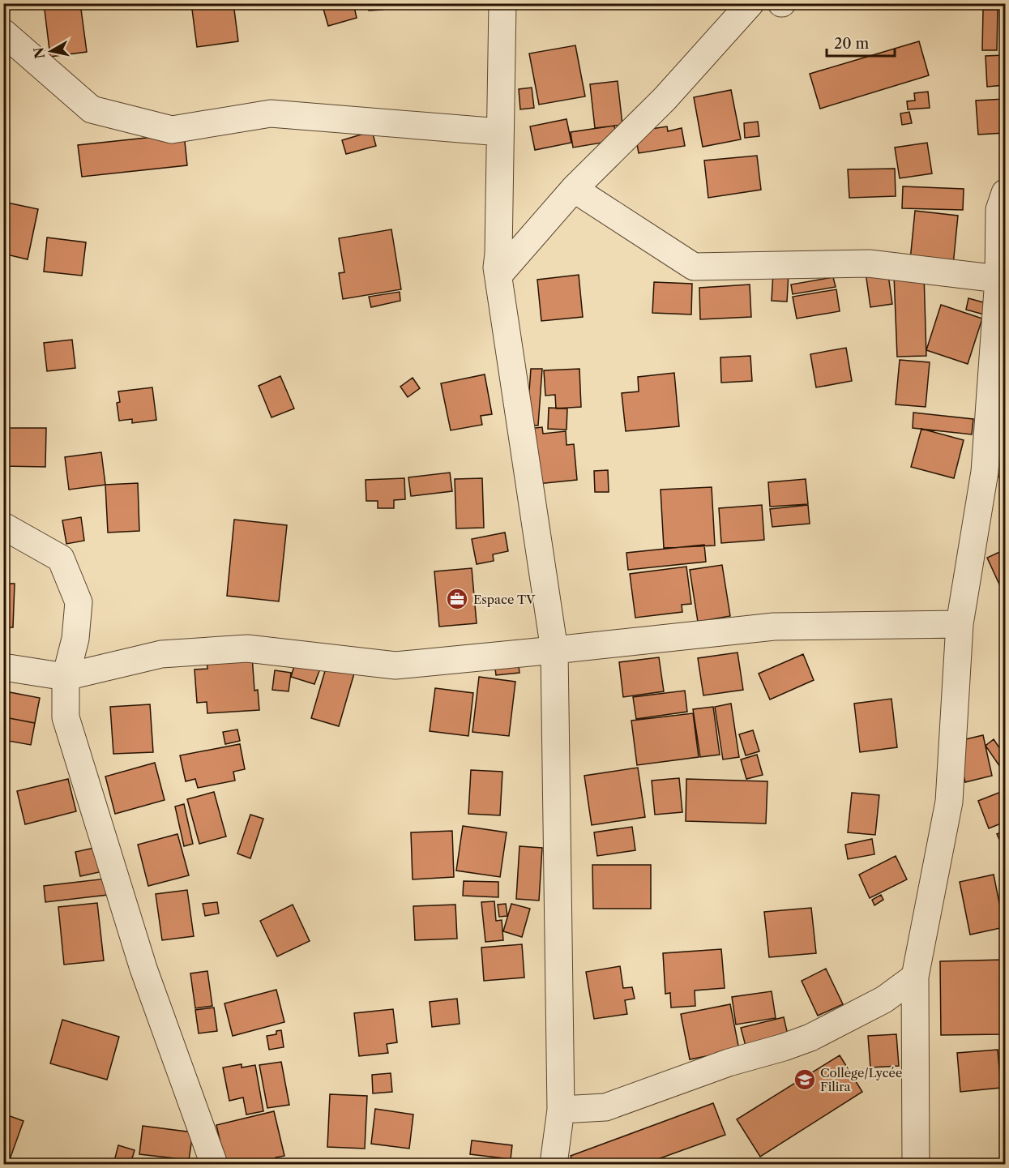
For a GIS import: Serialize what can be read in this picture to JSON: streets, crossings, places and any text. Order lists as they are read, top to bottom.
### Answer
{
  "places": {
    "office": ["Espace TV"],
    "school or university": ["Collège/Lycée Filira"]
  },
  "scale_bar": "20 m",
  "north": "left"
}
